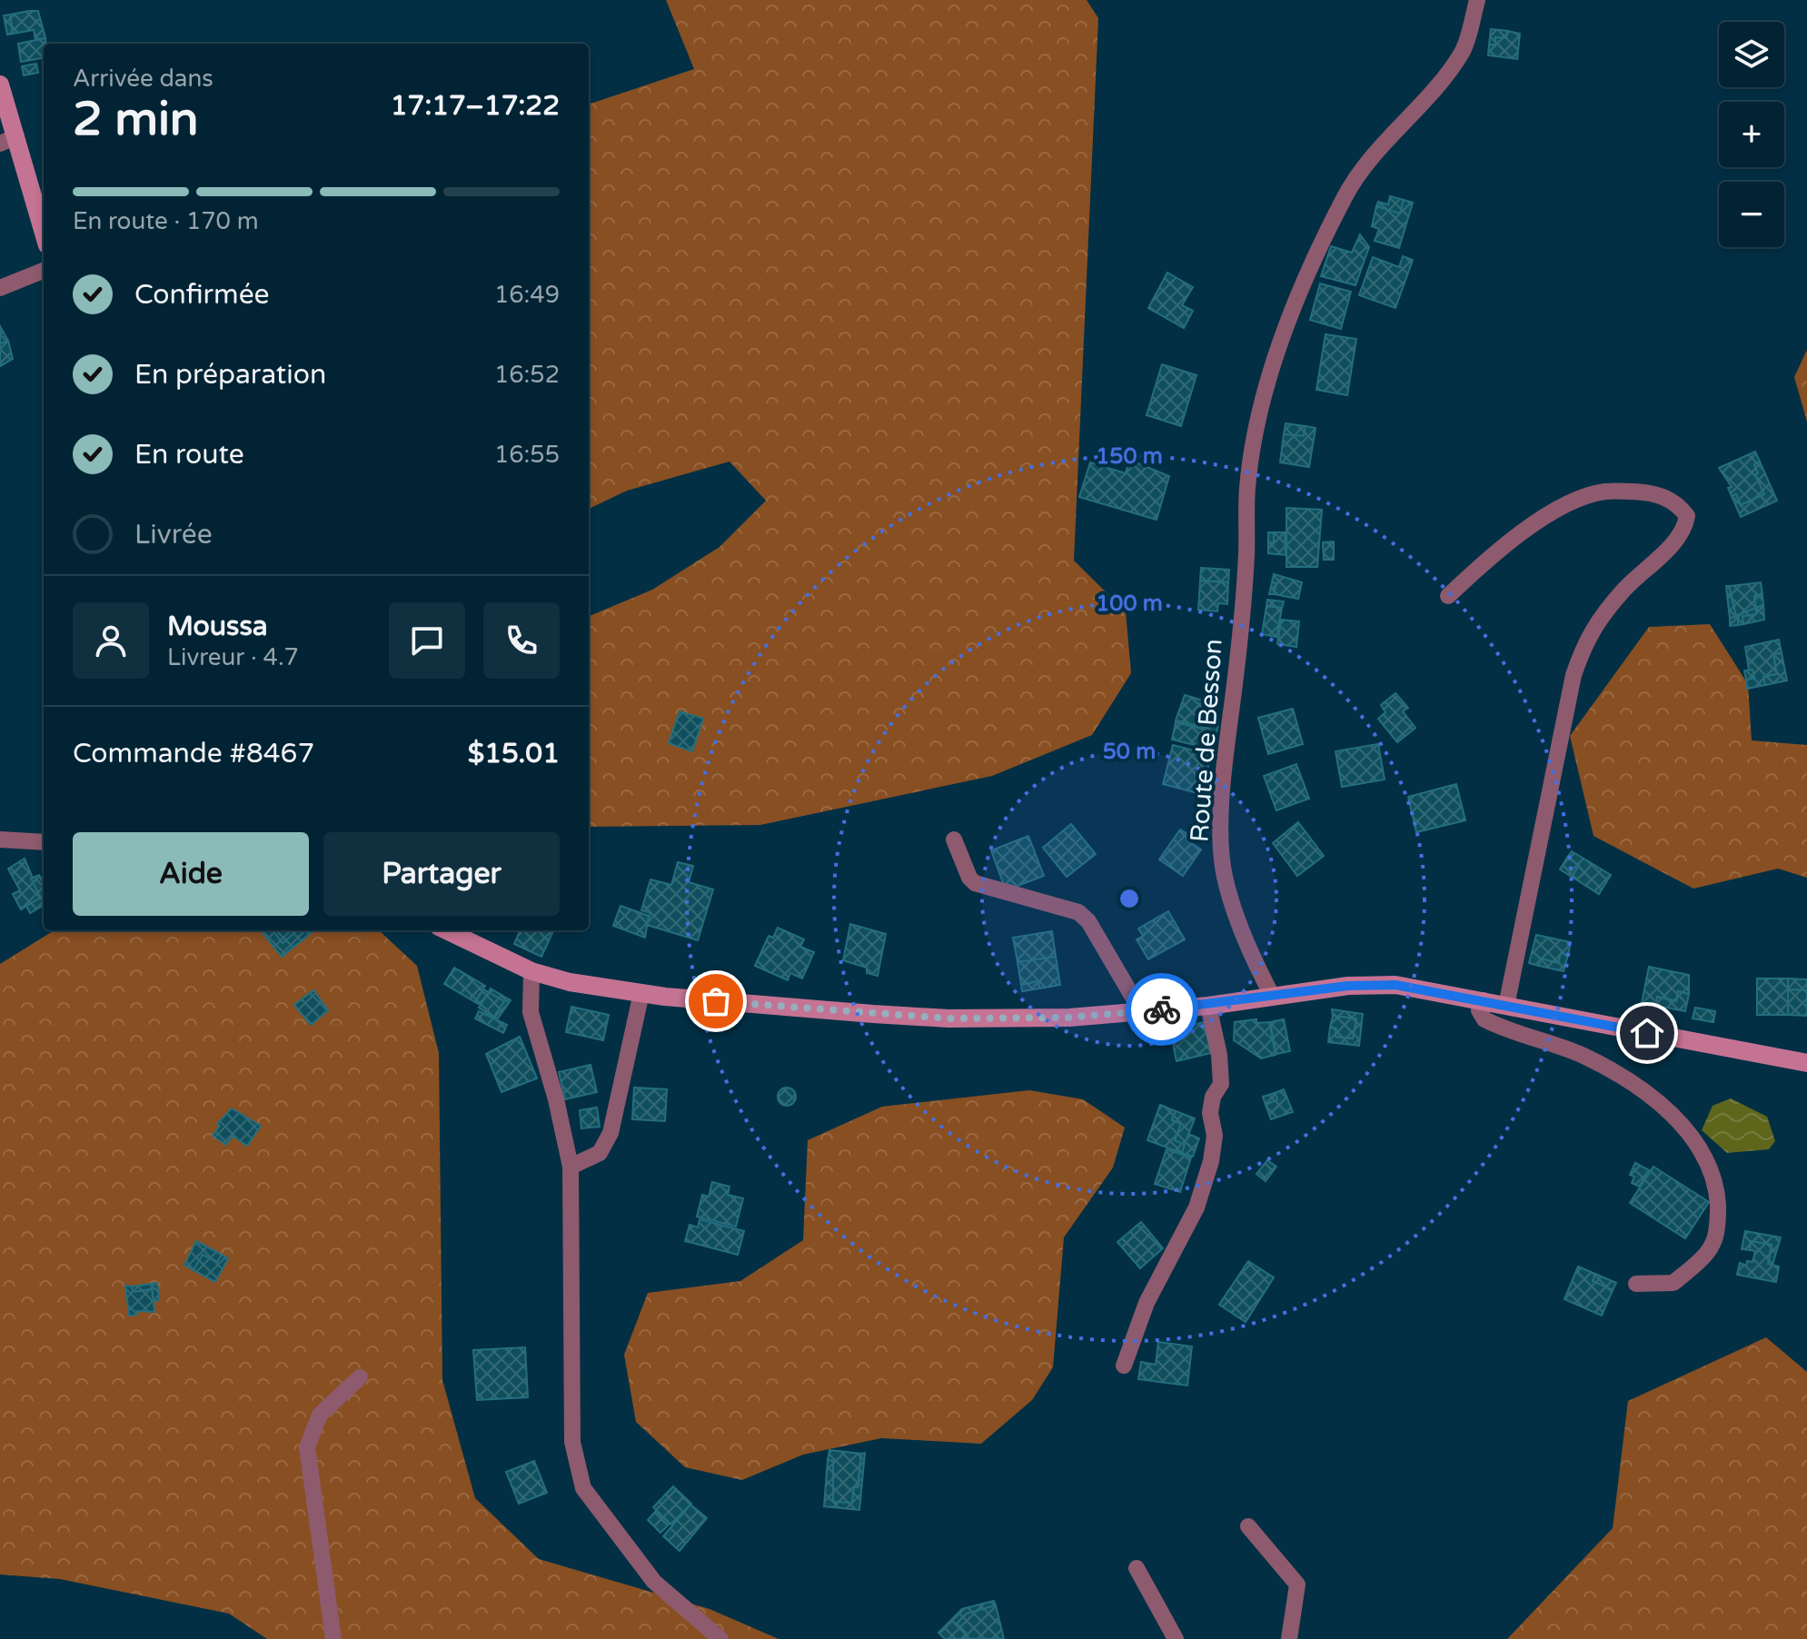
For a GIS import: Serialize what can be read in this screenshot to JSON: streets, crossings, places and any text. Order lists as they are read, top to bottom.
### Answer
{
  "streets": {
    "street": ["Route de Besson"]
  },
  "page": {
    "map_buttons": ["+", "−"],
    "heading": ["2 min", "Arrivée dans", "17:17–17:22"],
    "panel": [
      "Moussa",
      "Livreur · 4.7",
      "Commande #8467",
      "$15.01"
    ],
    "bar": "En route · 170 m",
    "list": [
      ["Confirmée", "16:49"],
      ["En préparation", "16:52"],
      ["En route", "16:55"],
      "Livrée"
    ],
    "buttons": ["Aide", "Partager"]
  },
  "rings": ["150 m", "100 m", "50 m"]
}
